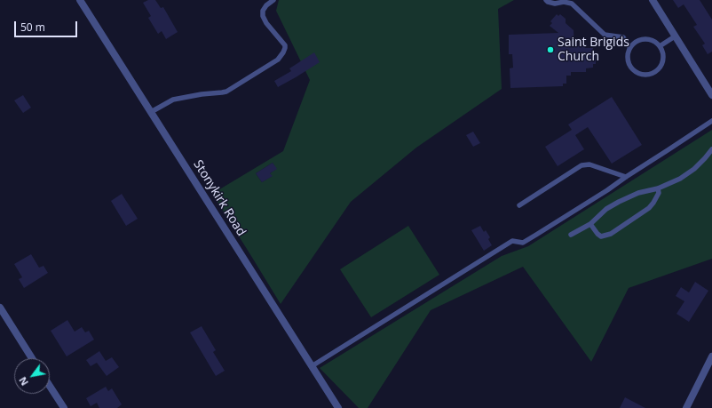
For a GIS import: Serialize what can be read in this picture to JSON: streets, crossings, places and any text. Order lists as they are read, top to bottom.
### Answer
{
  "streets": {
    "street": ["Stonykirk Road"]
  },
  "places": ["Saint Brigids Church"],
  "scale_bar": "50 m",
  "north": "bottom left"
}
